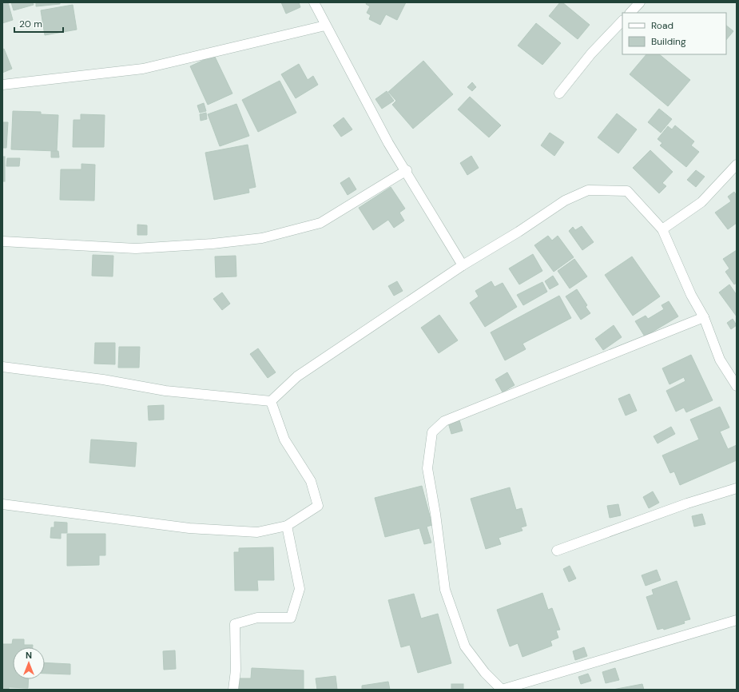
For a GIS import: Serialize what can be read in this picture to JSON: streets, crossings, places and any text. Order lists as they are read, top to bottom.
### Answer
{
  "legend": ["Road", "Building"],
  "scale_bar": "20 m",
  "north": "top"
}
